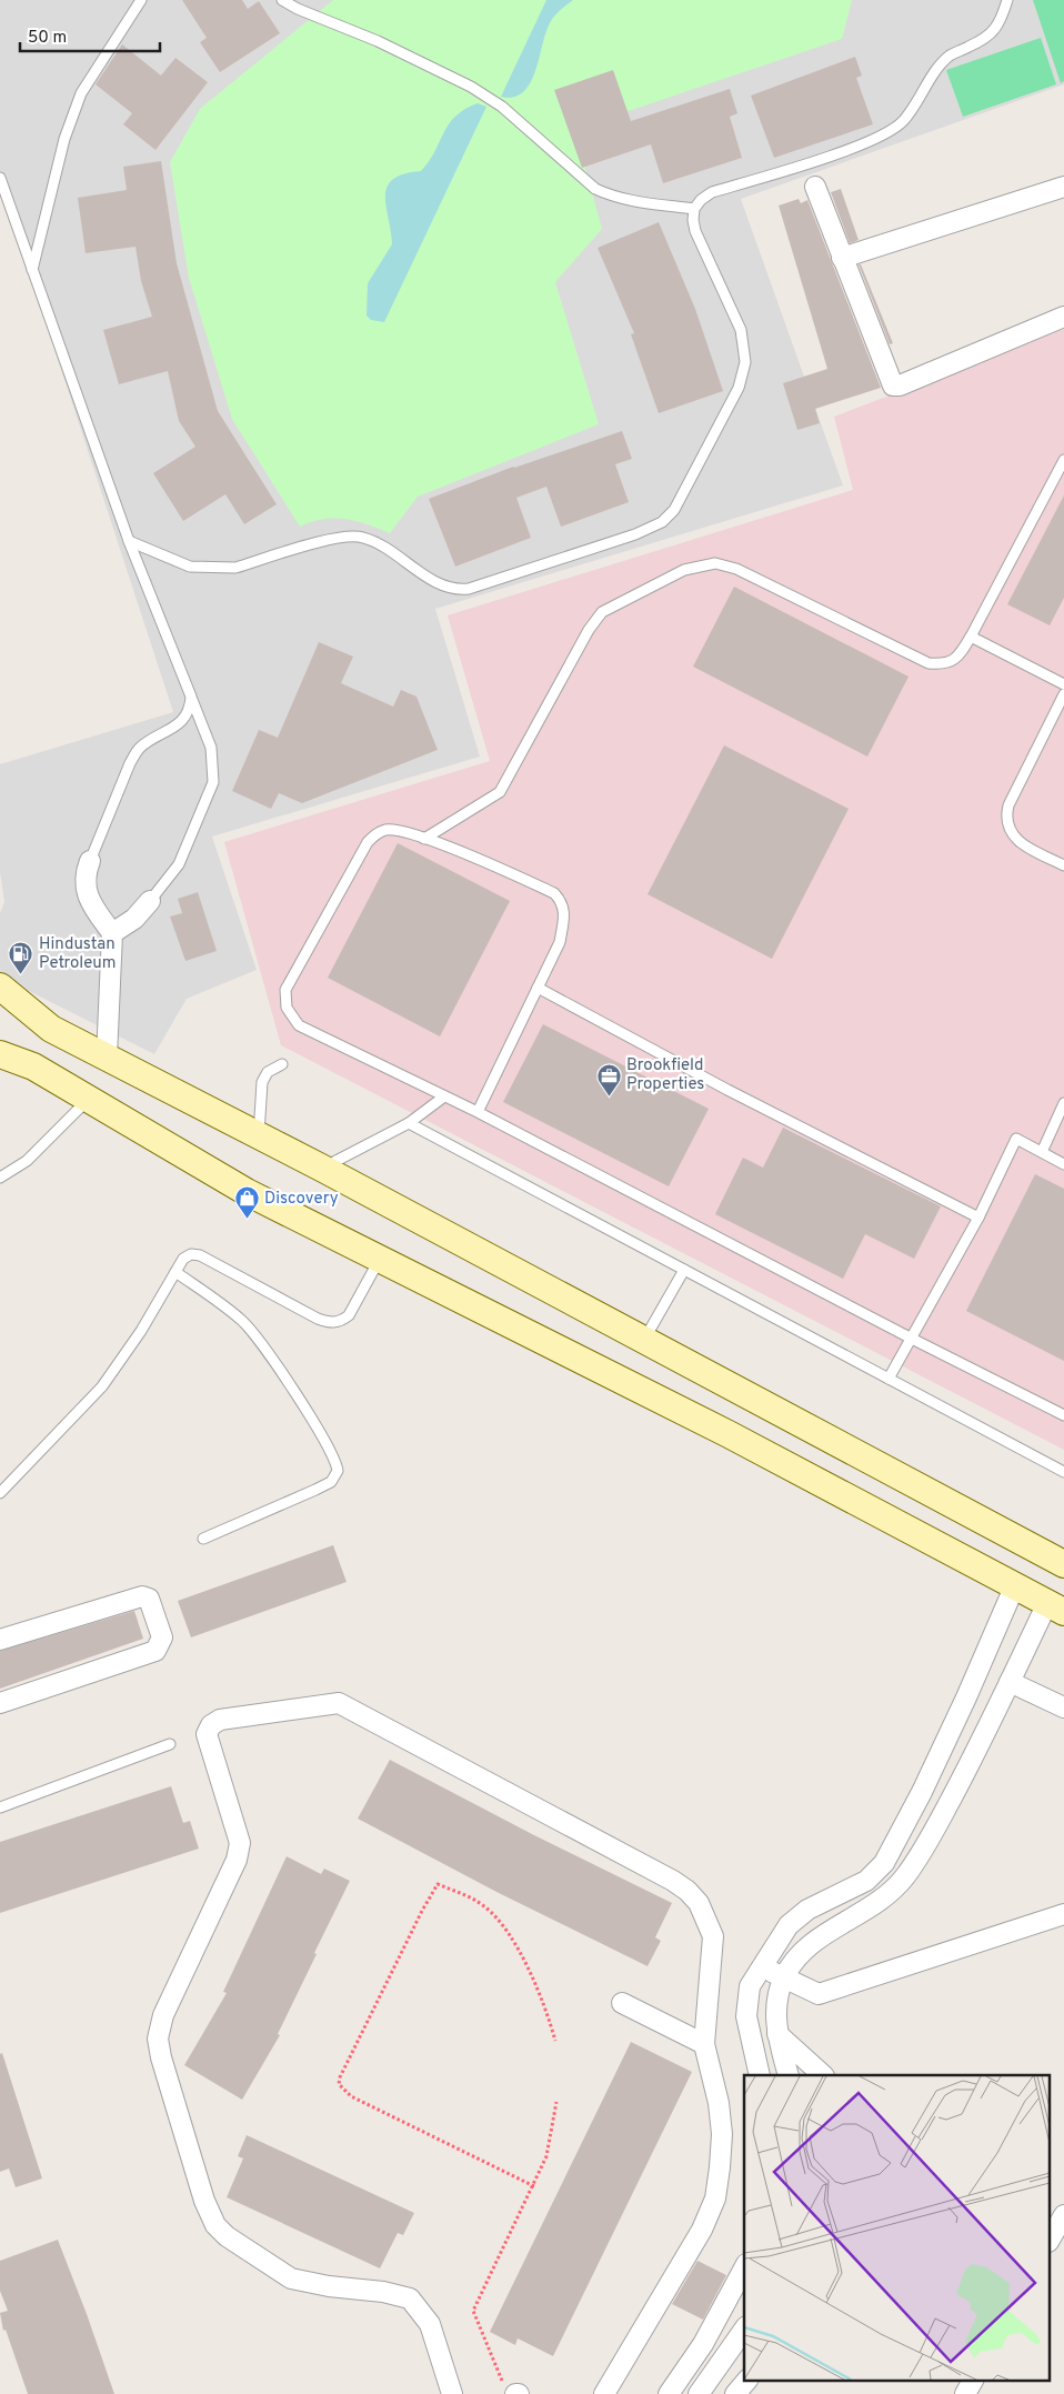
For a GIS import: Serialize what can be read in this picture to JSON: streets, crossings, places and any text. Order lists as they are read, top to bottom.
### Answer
{
  "places": {
    "fuel station": ["Hindustan Petroleum"],
    "office": ["Brookfield Properties"],
    "shop": ["Discovery"]
  },
  "scale_bar": "50 m"
}
